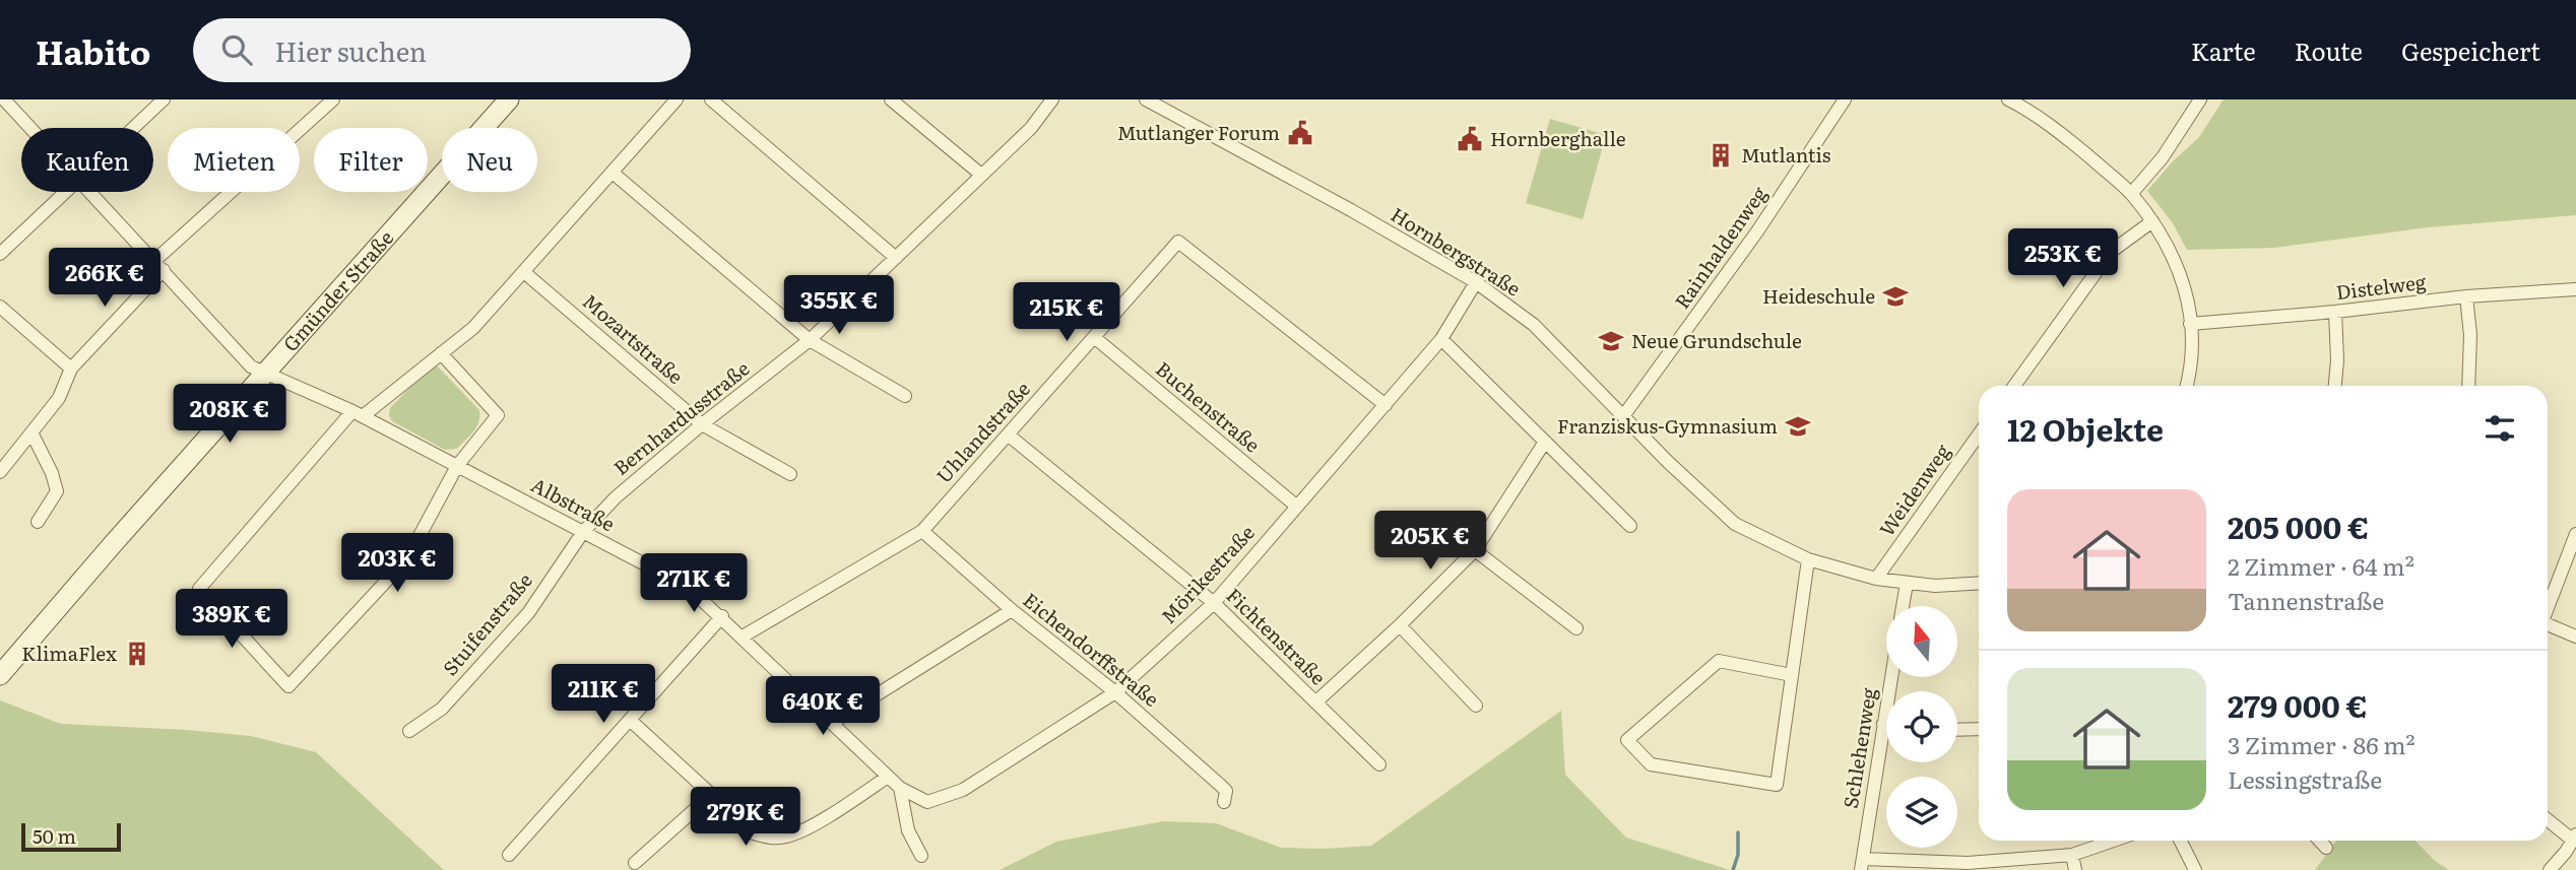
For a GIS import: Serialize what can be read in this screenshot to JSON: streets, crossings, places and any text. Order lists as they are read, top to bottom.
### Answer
{
  "streets": {
    "street": [
      "Rainhaldenweg",
      "Hornbergstraße",
      "Distelweg",
      "Gmünder Straße",
      "Mozartstraße",
      "Buchenstraße",
      "Bernhardusstraße",
      "Uhlandstraße",
      "Weidenweg",
      "Albstraße",
      "Mörikestraße",
      "Stuifenstraße",
      "Fichtenstraße",
      "Eichendorffstraße",
      "Schlehenweg"
    ]
  },
  "crossings": [
    ["Rainhaldenweg", "Hornbergstraße"],
    ["Hornbergstraße", "Weidenweg"],
    ["Hornbergstraße", "Mörikestraße"],
    ["Gmünder Straße", "Albstraße"],
    ["Mozartstraße", "Bernhardusstraße"],
    ["Buchenstraße", "Uhlandstraße"],
    ["Buchenstraße", "Mörikestraße"],
    ["Bernhardusstraße", "Albstraße"],
    ["Bernhardusstraße", "Stuifenstraße"],
    ["Uhlandstraße", "Albstraße"],
    ["Uhlandstraße", "Mörikestraße"],
    ["Uhlandstraße", "Fichtenstraße"],
    ["Uhlandstraße", "Eichendorffstraße"],
    ["Albstraße", "Mörikestraße"],
    ["Albstraße", "Stuifenstraße"],
    ["Mörikestraße", "Fichtenstraße"],
    ["Mörikestraße", "Eichendorffstraße"]
  ],
  "places": {
    "public building": ["Mutlanger Forum", "Hornberghalle"],
    "building": ["Mutlantis", "KlimaFlex"],
    "school or university": ["Heideschule", "Neue Grundschule", "Franziskus-Gymnasium"]
  },
  "scale_bar": "50 m",
  "north": "top",
  "page": {
    "header": "Habito",
    "search": "Hier suchen",
    "nav": ["Karte", "Route", "Gespeichert"],
    "chip": [
      "Kaufen",
      "Mieten",
      "Filter",
      "Neu"
    ],
    "price": [
      "253K €",
      "266K €",
      "355K €",
      "215K €",
      "208K €",
      "205K €",
      "203K €",
      "271K €",
      "389K €",
      "211K €",
      "640K €",
      "279K €"
    ],
    "heading": "12 Objekte",
    "list": [
      {
        "name": "205 000 €",
        "note": "2 Zimmer · 64 m² · Tannenstraße"
      },
      {
        "name": "279 000 €",
        "note": "3 Zimmer · 86 m² · Lessingstraße"
      }
    ],
    "scale": "50 m"
  }
}
